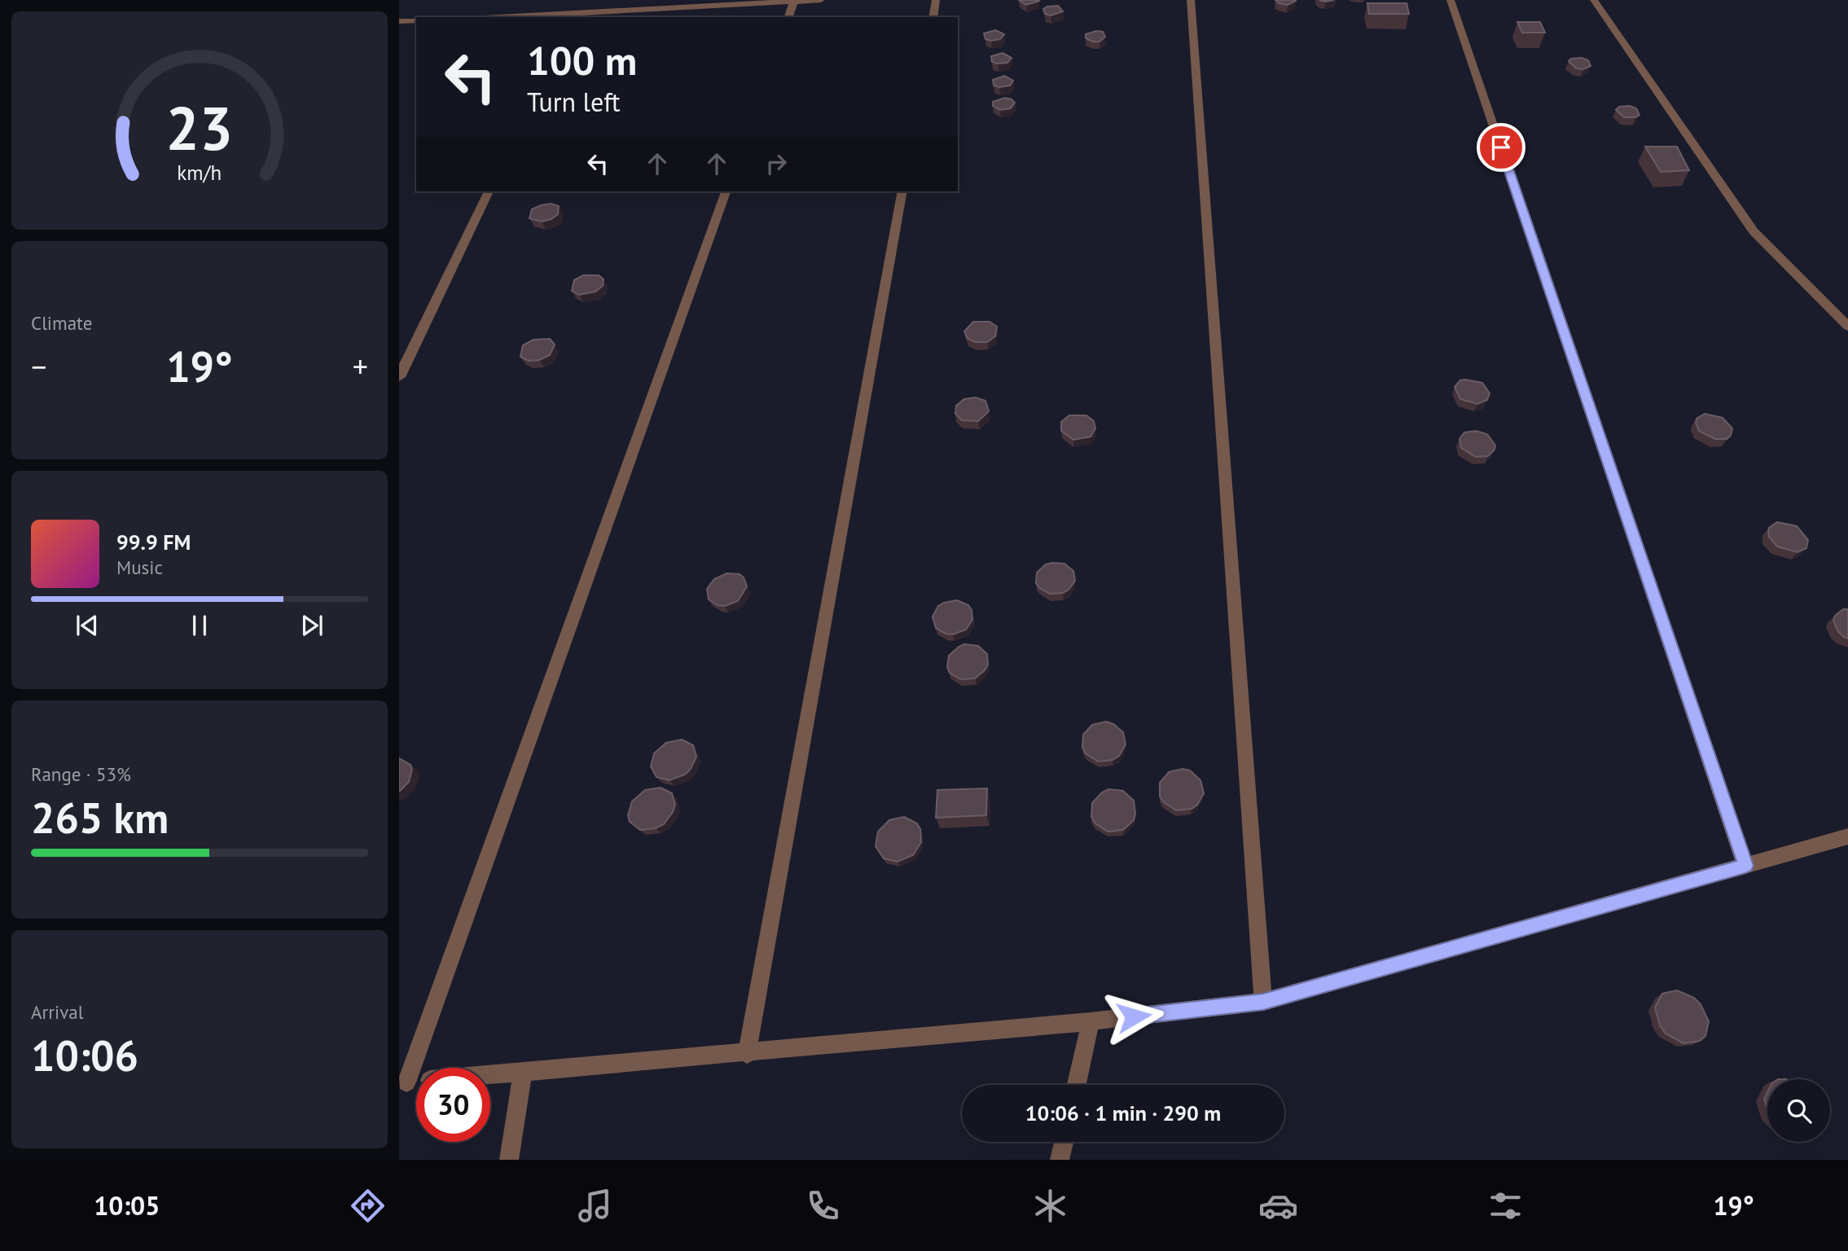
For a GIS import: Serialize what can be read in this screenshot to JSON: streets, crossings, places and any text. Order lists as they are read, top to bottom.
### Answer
{
  "page": {
    "turn": ["100 m", "Turn left"],
    "tile": [
      "Climate",
      ["Range · 53%", "265 km"],
      ["Arrival", "10:06"]
    ],
    "heat": ["−", "19°", "+"],
    "song": ["99.9 FM", "Music"],
    "limit": "30",
    "trip": "10:06 · 1 min · 290 m",
    "tabs": ["10:05", "19°"],
    "gauge": ["23", "km/h"]
  }
}
